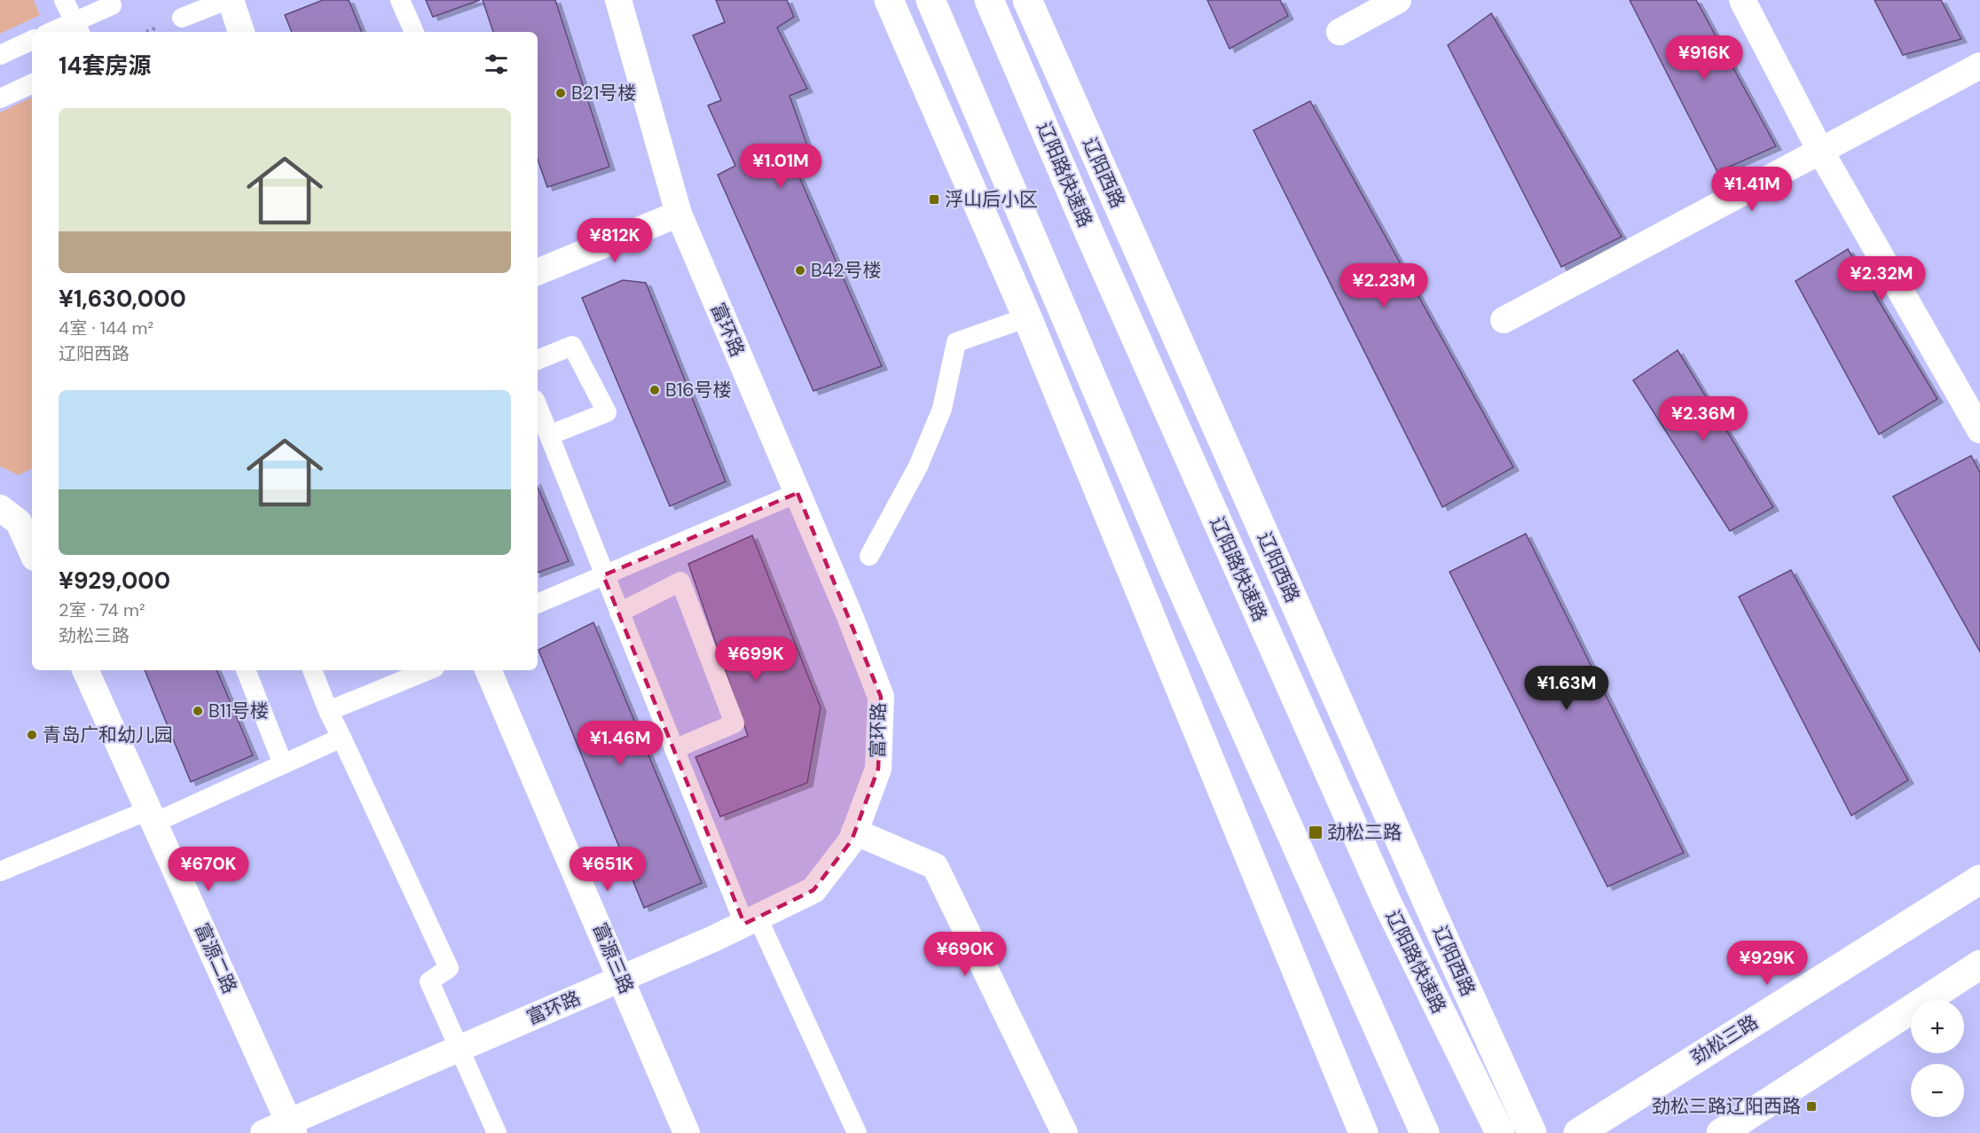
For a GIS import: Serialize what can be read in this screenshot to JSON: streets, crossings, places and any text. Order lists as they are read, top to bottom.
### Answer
{
  "streets": {
    "main road": ["辽阳西路", "辽阳路快速路", "劲松三路"],
    "street": ["富环路", "富源二路", "富源三路"]
  },
  "crossings": [
    ["富环路", "富源二路"],
    ["富环路", "富源三路"]
  ],
  "places": {
    "other": [
      "B21号楼",
      "B42号楼",
      "B16号楼",
      "B11号楼",
      "青岛广和幼儿园"
    ],
    "transit": ["浮山后小区", "劲松三路", "劲松三路辽阳西路"]
  },
  "page": {
    "heading": "14套房源",
    "price": [
      "¥916K",
      "¥1.01M",
      "¥1.41M",
      "¥812K",
      "¥2.32M",
      "¥2.23M",
      "¥2.36M",
      "¥699K",
      "¥1.63M",
      "¥1.46M",
      "¥670K",
      "¥651K",
      "¥690K",
      "¥929K"
    ],
    "list": [
      {
        "name": "¥1,630,000",
        "note": "4室 · 144 m² · 辽阳西路"
      },
      {
        "name": "¥929,000",
        "note": "2室 · 74 m² · 劲松三路"
      }
    ],
    "map_buttons": ["+", "−"]
  }
}
